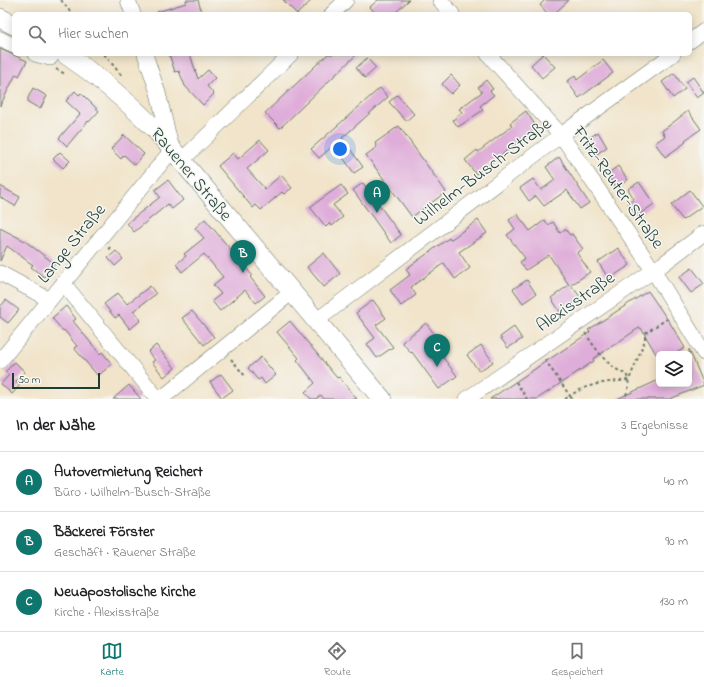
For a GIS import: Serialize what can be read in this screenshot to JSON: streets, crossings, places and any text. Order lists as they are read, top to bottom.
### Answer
{
  "streets": {
    "main road": ["Rauener Straße"],
    "street": [
      "Wilhelm-Busch-Straße",
      "Fritz-Reuter-Straße",
      "Lange Straße",
      "Alexisstraße"
    ]
  },
  "crossings": [
    ["Wilhelm-Busch-Straße", "Rauener Straße"],
    ["Wilhelm-Busch-Straße", "Fritz-Reuter-Straße"],
    ["Rauener Straße", "Lange Straße"],
    ["Fritz-Reuter-Straße", "Alexisstraße"]
  ],
  "scale_bar": "50 m",
  "page": {
    "search": "Hier suchen",
    "pins": ["A", "B", "C"],
    "scale": "50 m",
    "heading": ["In der Nähe", "3 Ergebnisse"],
    "list": [
      {
        "mark": "A",
        "name": "Autovermietung Reichert",
        "note": "Büro · Wilhelm-Busch-Straße",
        "value": "40 m"
      },
      {
        "mark": "B",
        "name": "Bäckerei Förster",
        "note": "Geschäft · Rauener Straße",
        "value": "90 m"
      },
      {
        "mark": "C",
        "name": "Neuapostolische Kirche",
        "note": "Kirche · Alexisstraße",
        "value": "130 m"
      }
    ],
    "nav": ["Karte", "Route", "Gespeichert"]
  }
}
